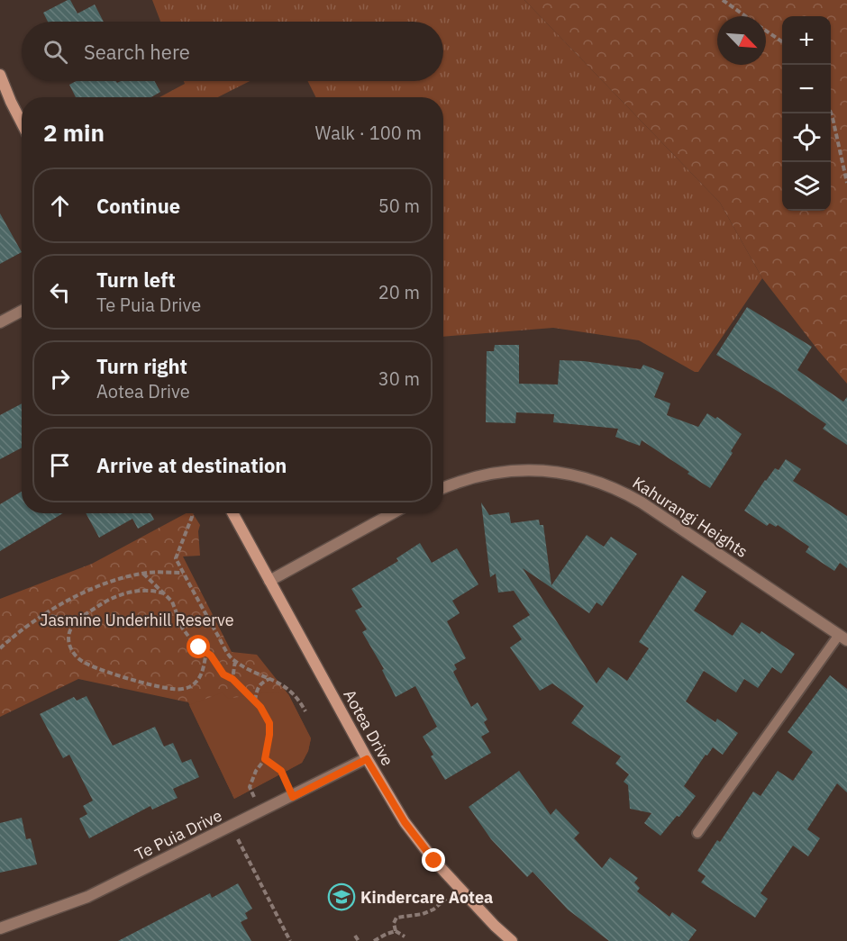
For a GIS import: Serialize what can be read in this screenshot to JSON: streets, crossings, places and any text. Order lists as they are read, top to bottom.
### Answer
{
  "streets": {
    "street": ["Kahurangi Heights", "Aotea Drive", "Te Puia Drive"]
  },
  "crossings": [
    ["Aotea Drive", "Te Puia Drive"]
  ],
  "parks": ["Jasmine Underhill Reserve"],
  "places": {
    "school or university": ["Kindercare Aotea"]
  },
  "north": "bottom right",
  "page": {
    "map_buttons": ["+", "−"],
    "search": "Search here",
    "heading": ["2 min", "Walk · 100 m"],
    "list": [
      ["Continue", "50 m"],
      ["Turn left", "Te Puia Drive", "20 m"],
      ["Turn right", "Aotea Drive", "30 m"],
      "Arrive at destination"
    ]
  }
}
